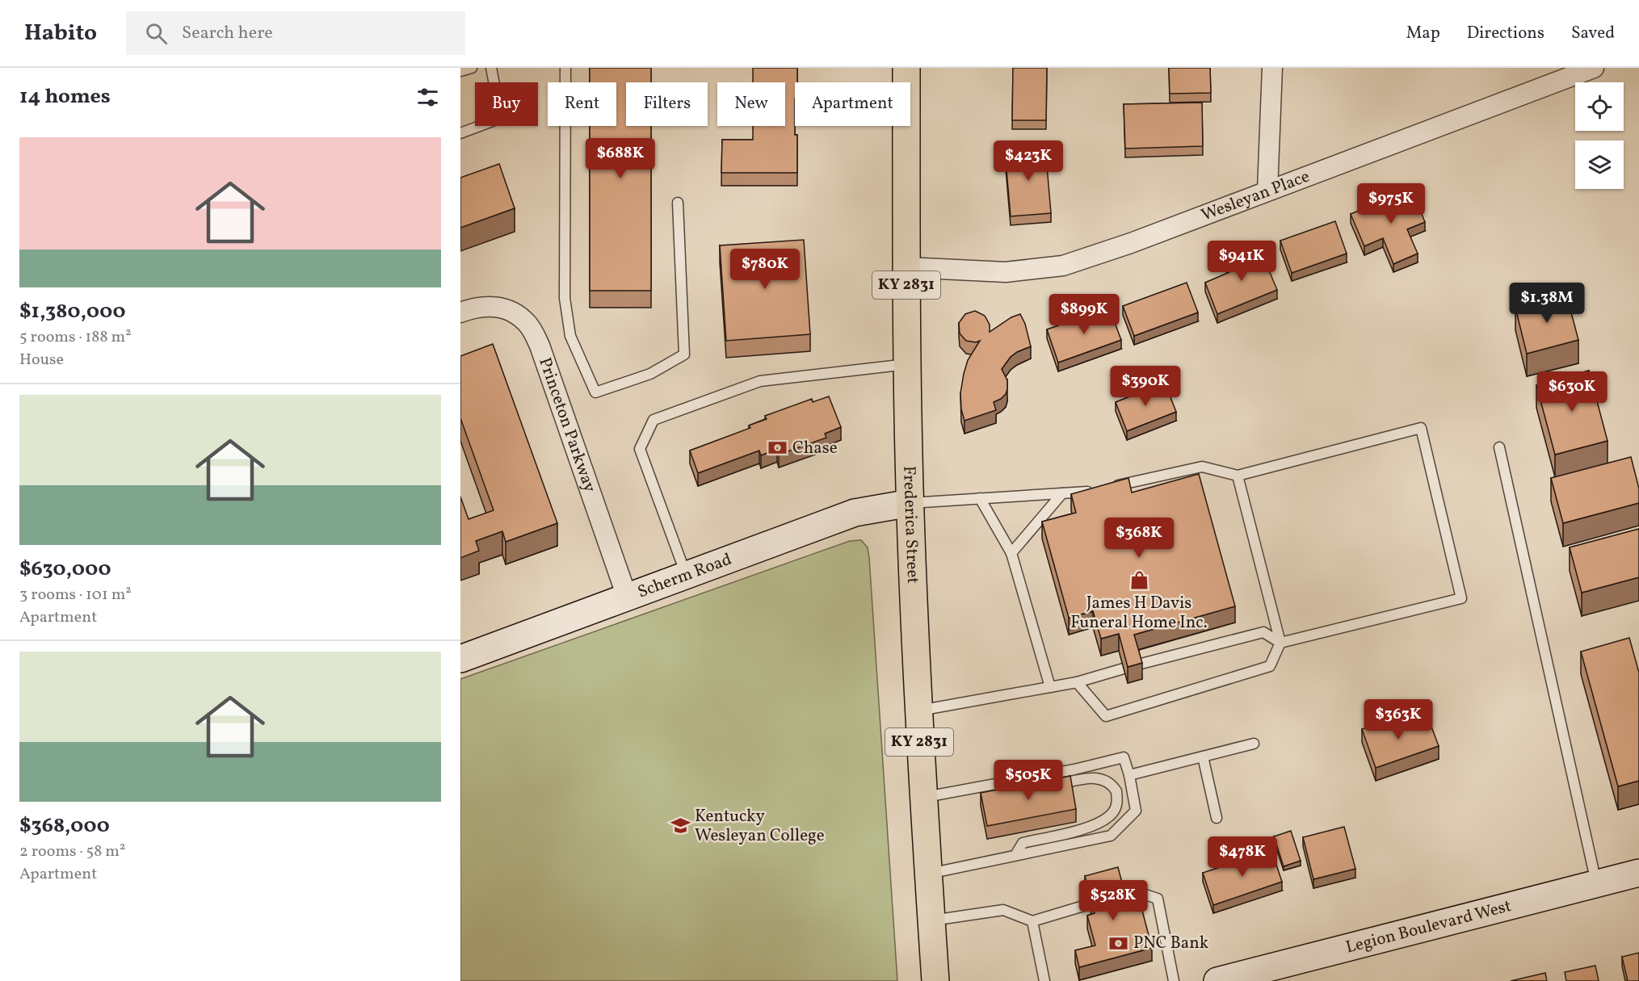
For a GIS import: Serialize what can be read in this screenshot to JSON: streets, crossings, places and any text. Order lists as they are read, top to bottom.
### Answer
{
  "streets": {
    "main road": ["KY 2831", "Frederica Street"],
    "street": [
      "Wesleyan Place",
      "Princeton Parkway",
      "Scherm Road",
      "Legion Boulevard West"
    ]
  },
  "crossings": [
    ["Wesleyan Place", "Frederica Street"],
    ["Princeton Parkway", "Scherm Road"],
    ["Frederica Street", "Scherm Road"]
  ],
  "places": {
    "bank": ["Chase", "PNC Bank"],
    "shop": ["James H Davis Funeral Home Inc."],
    "school or university": ["Kentucky Wesleyan College"]
  },
  "page": {
    "header": "Habito",
    "search": "Search here",
    "nav": ["Map", "Directions", "Saved"],
    "heading": "14 homes",
    "chip": [
      "Buy",
      "Rent",
      "Filters",
      "New",
      "Apartment"
    ],
    "list": [
      {
        "name": "$1,380,000",
        "note": "5 rooms · 188 m² · House"
      },
      {
        "name": "$630,000",
        "note": "3 rooms · 101 m² · Apartment"
      },
      {
        "name": "$368,000",
        "note": "2 rooms · 58 m² · Apartment"
      }
    ],
    "price": [
      "$688K",
      "$423K",
      "$975K",
      "$941K",
      "$780K",
      "$1.38M",
      "$899K",
      "$390K",
      "$630K",
      "$368K",
      "$363K",
      "$505K",
      "$478K",
      "$528K"
    ]
  }
}
